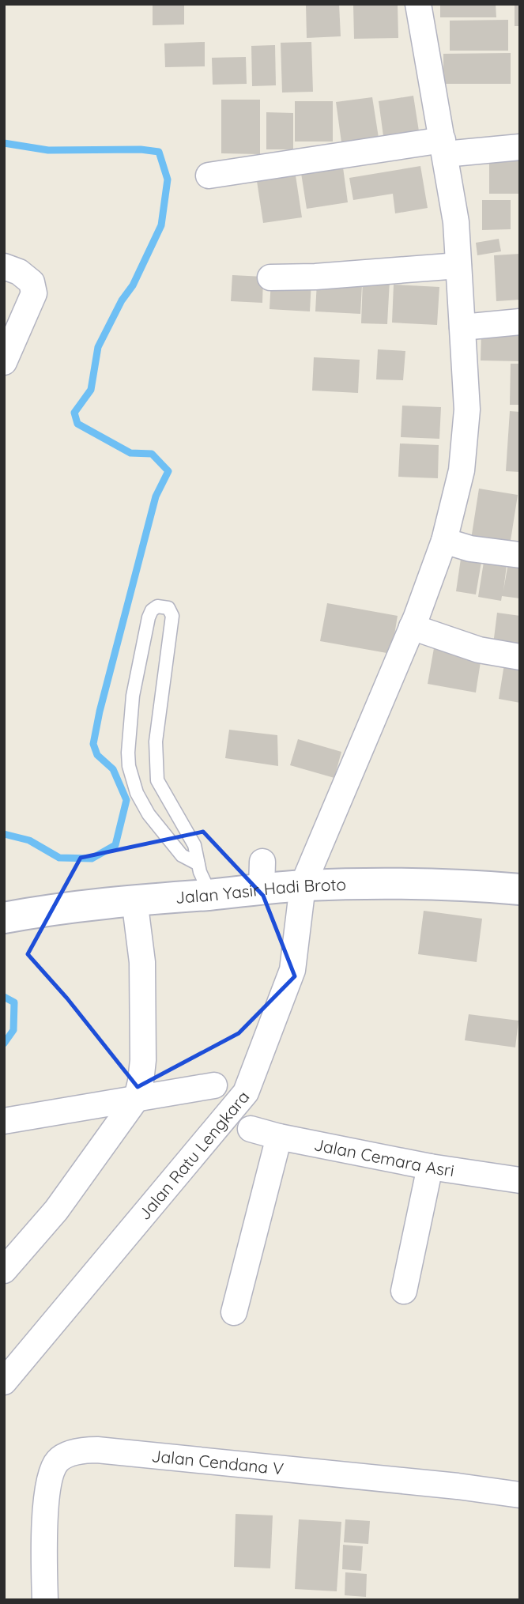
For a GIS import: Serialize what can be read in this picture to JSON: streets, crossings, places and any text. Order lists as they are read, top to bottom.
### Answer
{
  "streets": {
    "street": [
      "Jalan Yasir Hadi Broto",
      "Jalan Ratu Lengkara",
      "Jalan Cemara Asri",
      "Jalan Cendana V"
    ]
  },
  "crossings": [
    ["Jalan Yasir Hadi Broto", "Jalan Ratu Lengkara"]
  ]
}
